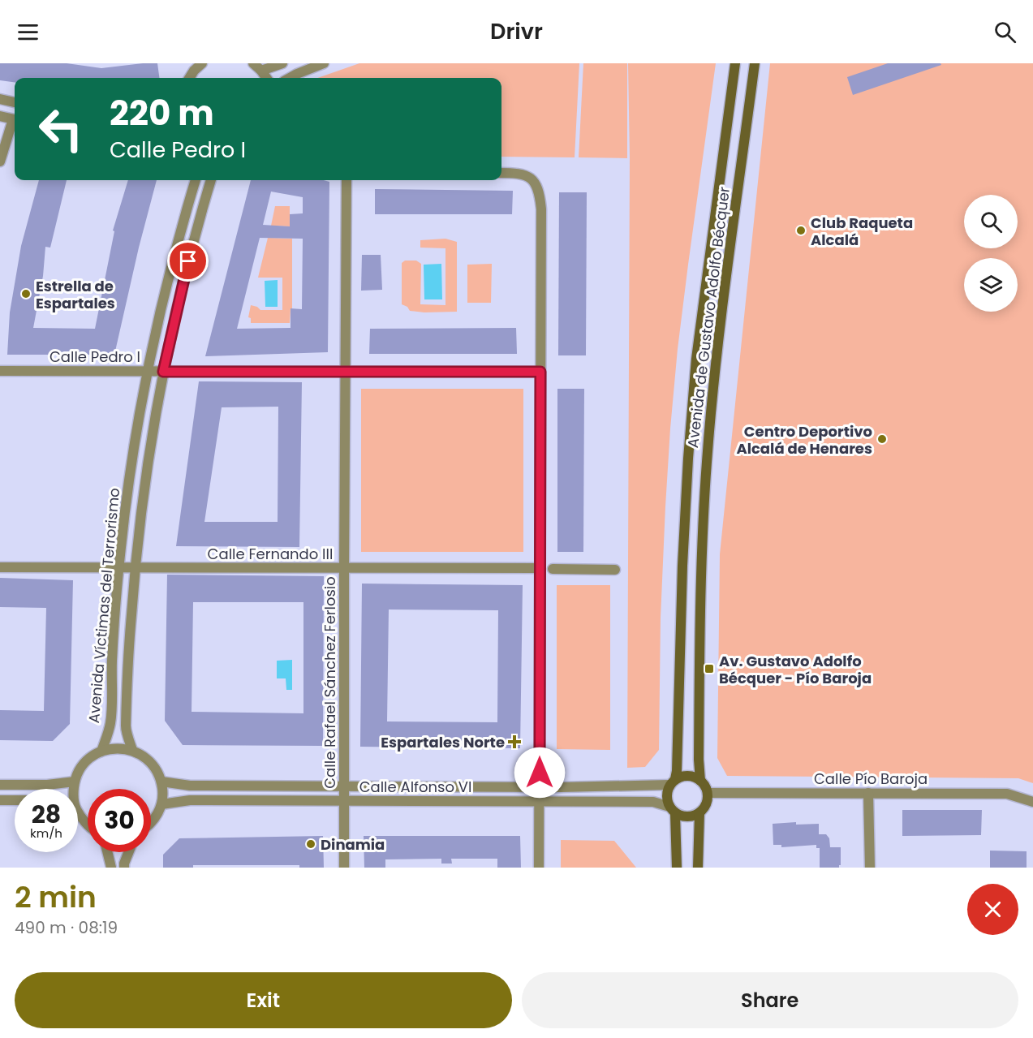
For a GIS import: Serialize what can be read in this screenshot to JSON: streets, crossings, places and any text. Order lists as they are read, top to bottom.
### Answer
{
  "streets": {
    "street": [
      "Avenida de Gustavo Adolfo Bécquer",
      "Calle Pedro I",
      "Calle Fernando III",
      "Avenida Víctimas del Terrorismo",
      "Calle Rafael Sánchez Ferlosio",
      "Calle Pío Baroja",
      "Calle Alfonso VI"
    ]
  },
  "crossings": [
    ["Avenida de Gustavo Adolfo Bécquer", "Calle Pío Baroja"],
    ["Avenida de Gustavo Adolfo Bécquer", "Calle Alfonso VI"],
    ["Calle Pedro I", "Avenida Víctimas del Terrorismo"],
    ["Calle Pedro I", "Calle Rafael Sánchez Ferlosio"],
    ["Calle Fernando III", "Avenida Víctimas del Terrorismo"],
    ["Calle Fernando III", "Calle Rafael Sánchez Ferlosio"],
    ["Calle Rafael Sánchez Ferlosio", "Calle Alfonso VI"],
    ["Calle Pío Baroja", "Calle Alfonso VI"]
  ],
  "places": {
    "other": [
      "Club Raqueta Alcalá",
      "Estrella de Espartales",
      "Centro Deportivo Alcalá de Henares",
      "Dinamia"
    ],
    "transit": ["Av. Gustavo Adolfo Bécquer - Pío Baroja"],
    "health": ["Espartales Norte"]
  },
  "page": {
    "header": "Drivr",
    "turn": ["220 m", "Calle Pedro I"],
    "speed": "28 km/h",
    "limit": "30",
    "heading": ["2 min", "490 m · 08:19"],
    "buttons": ["Exit", "Share"]
  }
}
